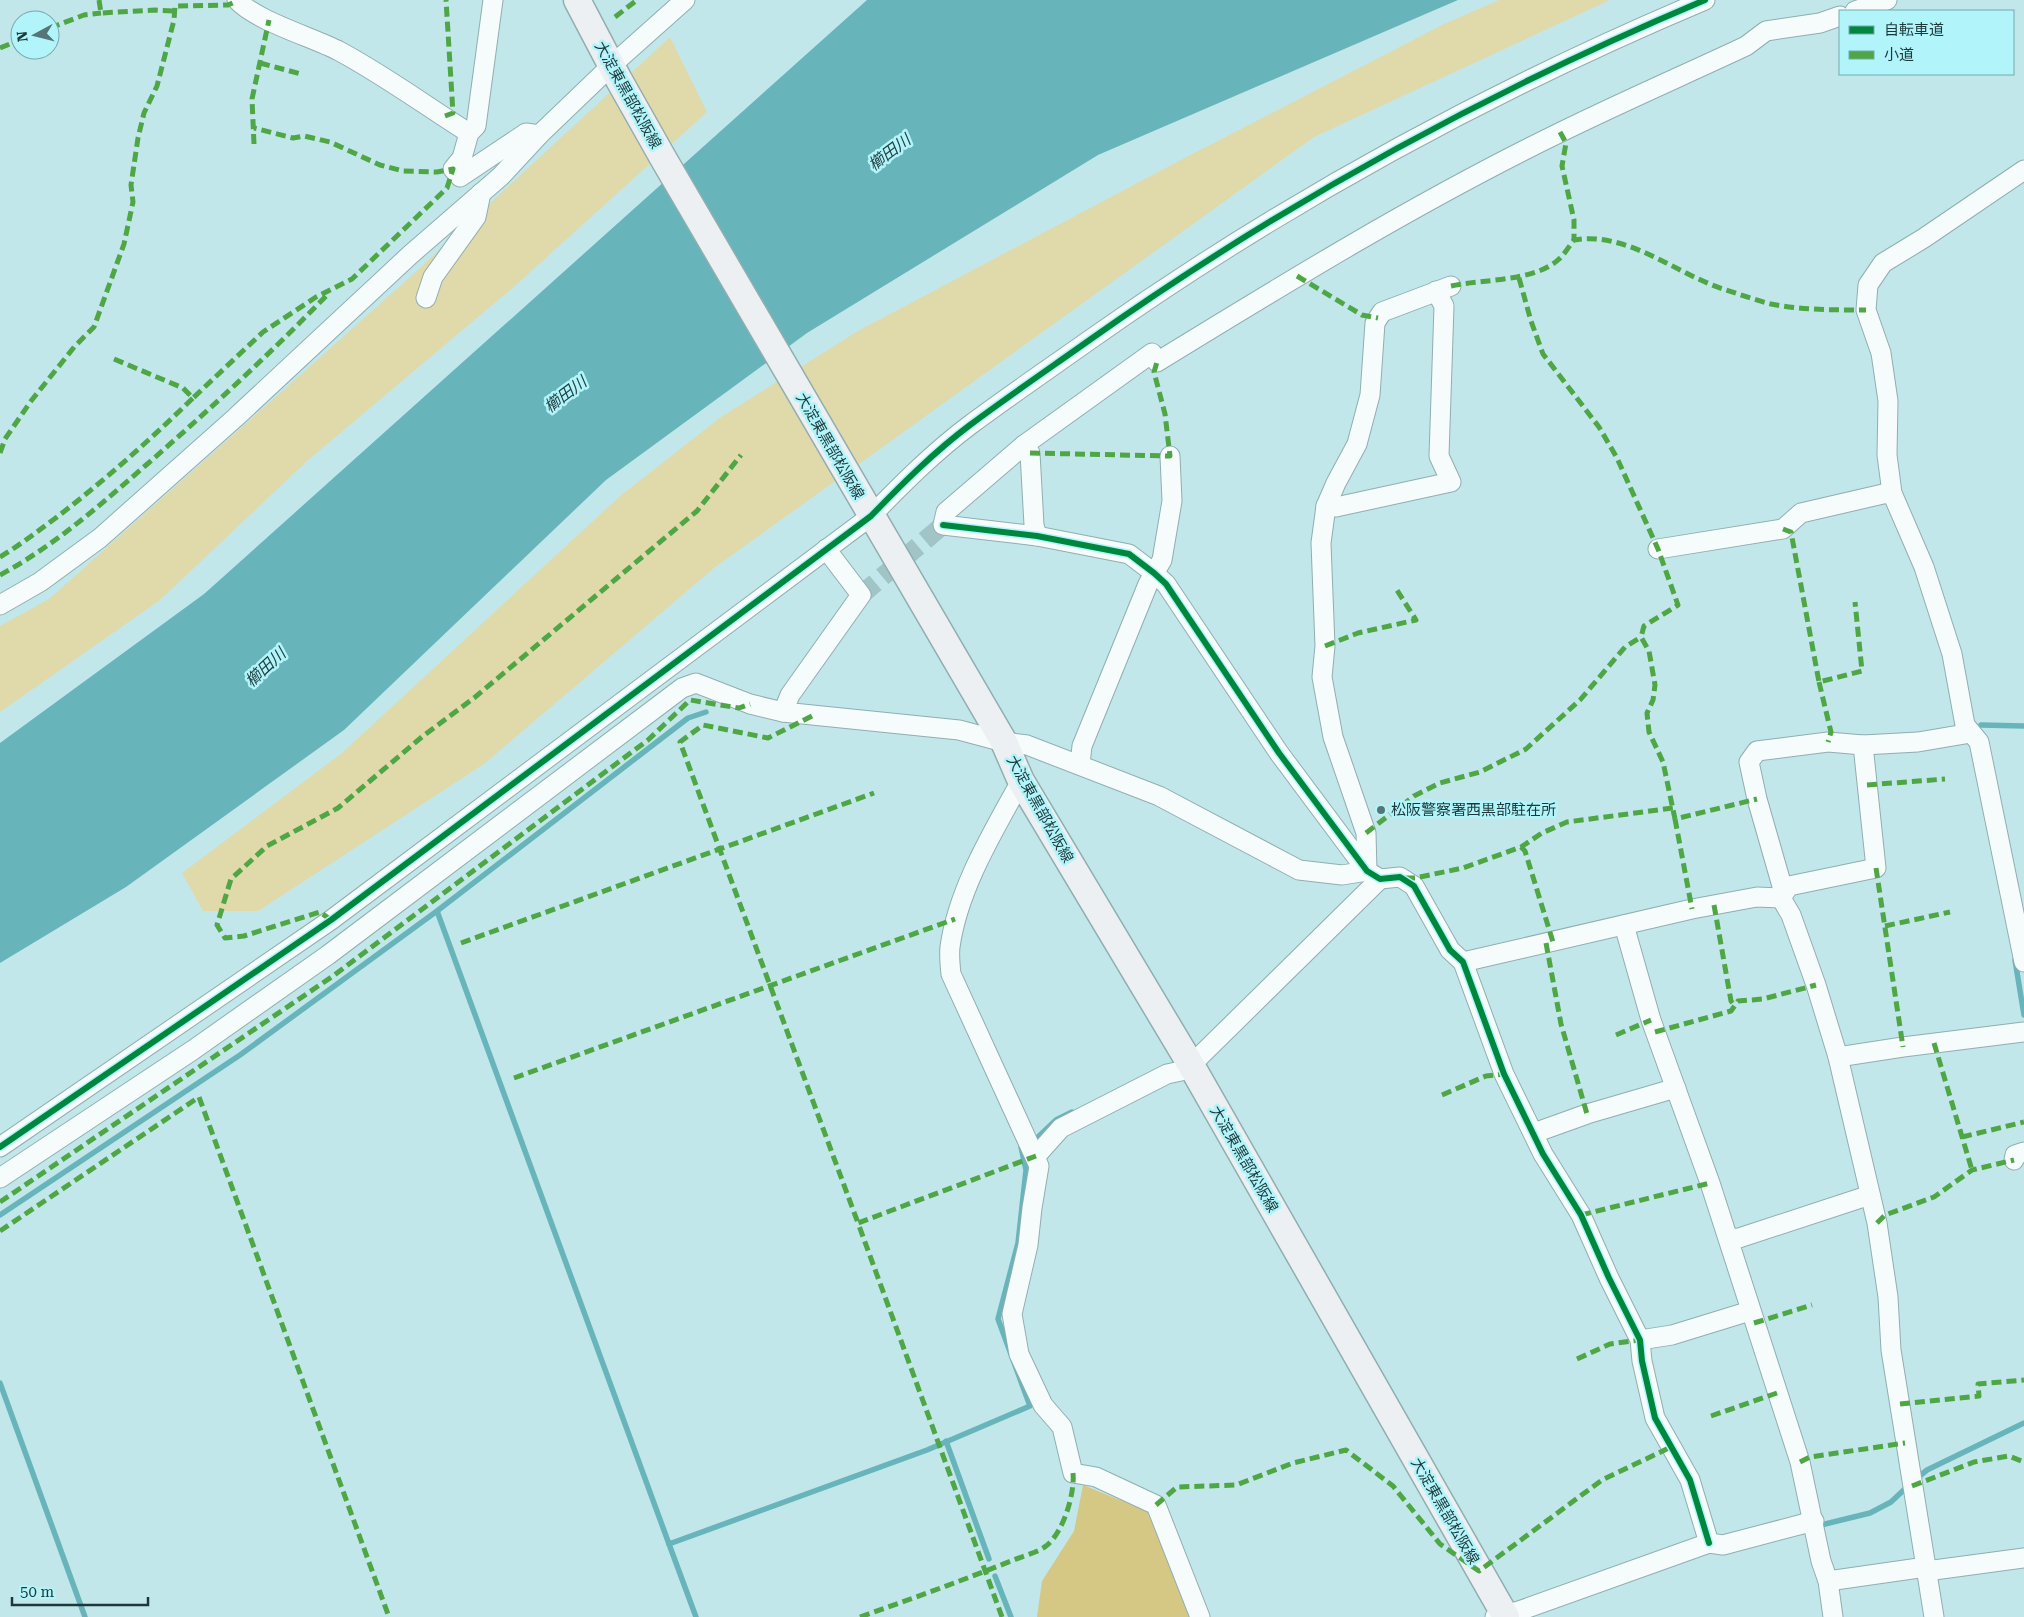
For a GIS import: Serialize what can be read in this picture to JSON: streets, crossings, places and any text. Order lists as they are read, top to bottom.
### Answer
{
  "streets": {
    "main road": ["大淀東黒部松阪線"]
  },
  "water": ["櫛田川"],
  "places": ["松阪警察署西黒部駐在所"],
  "legend": ["自転車道", "小道"],
  "scale_bar": "50 m",
  "north": "left"
}
